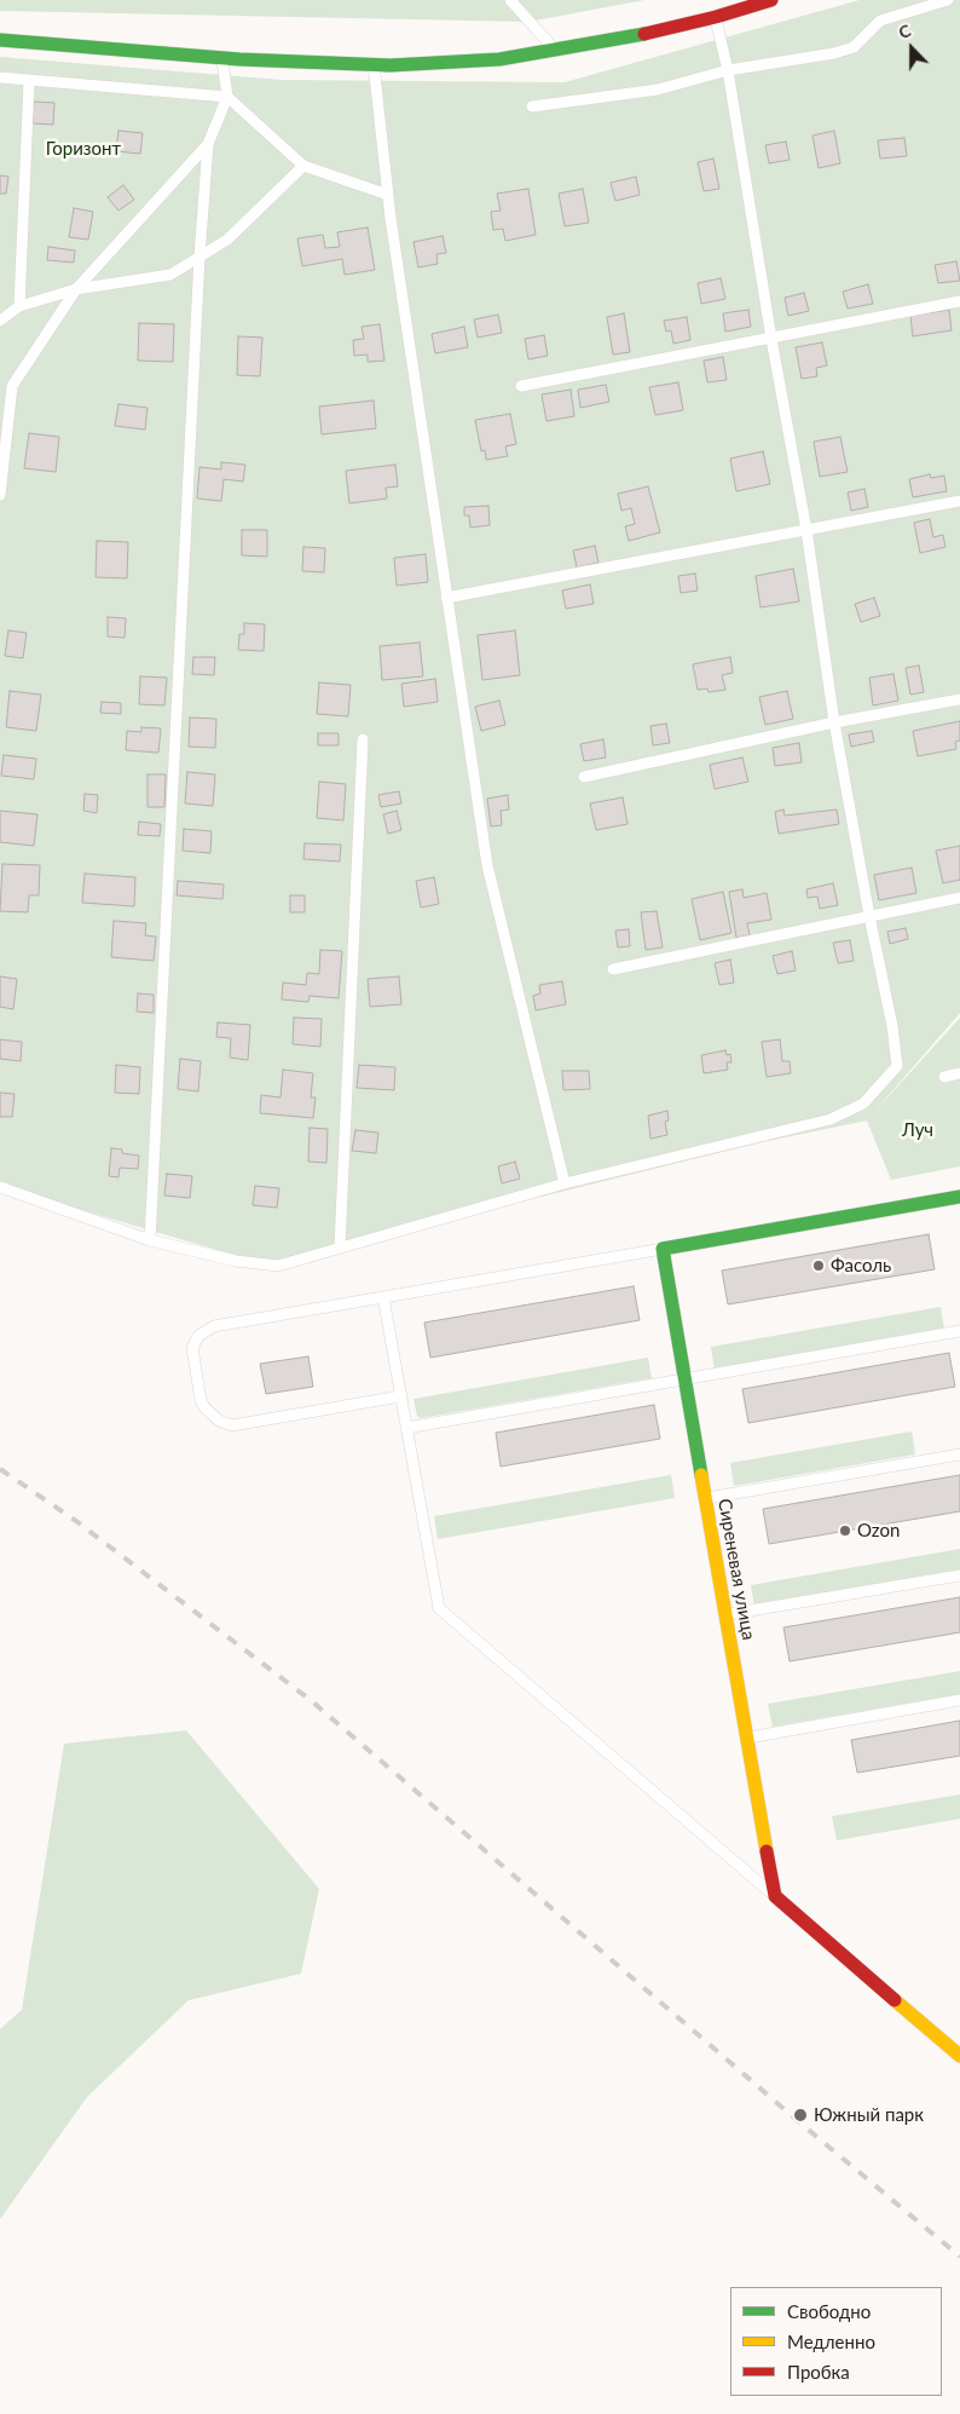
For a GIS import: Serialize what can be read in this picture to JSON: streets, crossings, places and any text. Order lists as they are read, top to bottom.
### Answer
{
  "streets": {
    "street": ["Сиреневая улица"]
  },
  "parks": ["Горизонт", "Луч"],
  "places": ["Фасоль", "Ozon", "Южный парк"],
  "legend": ["Свободно", "Медленно", "Пробка"],
  "north": "top"
}
